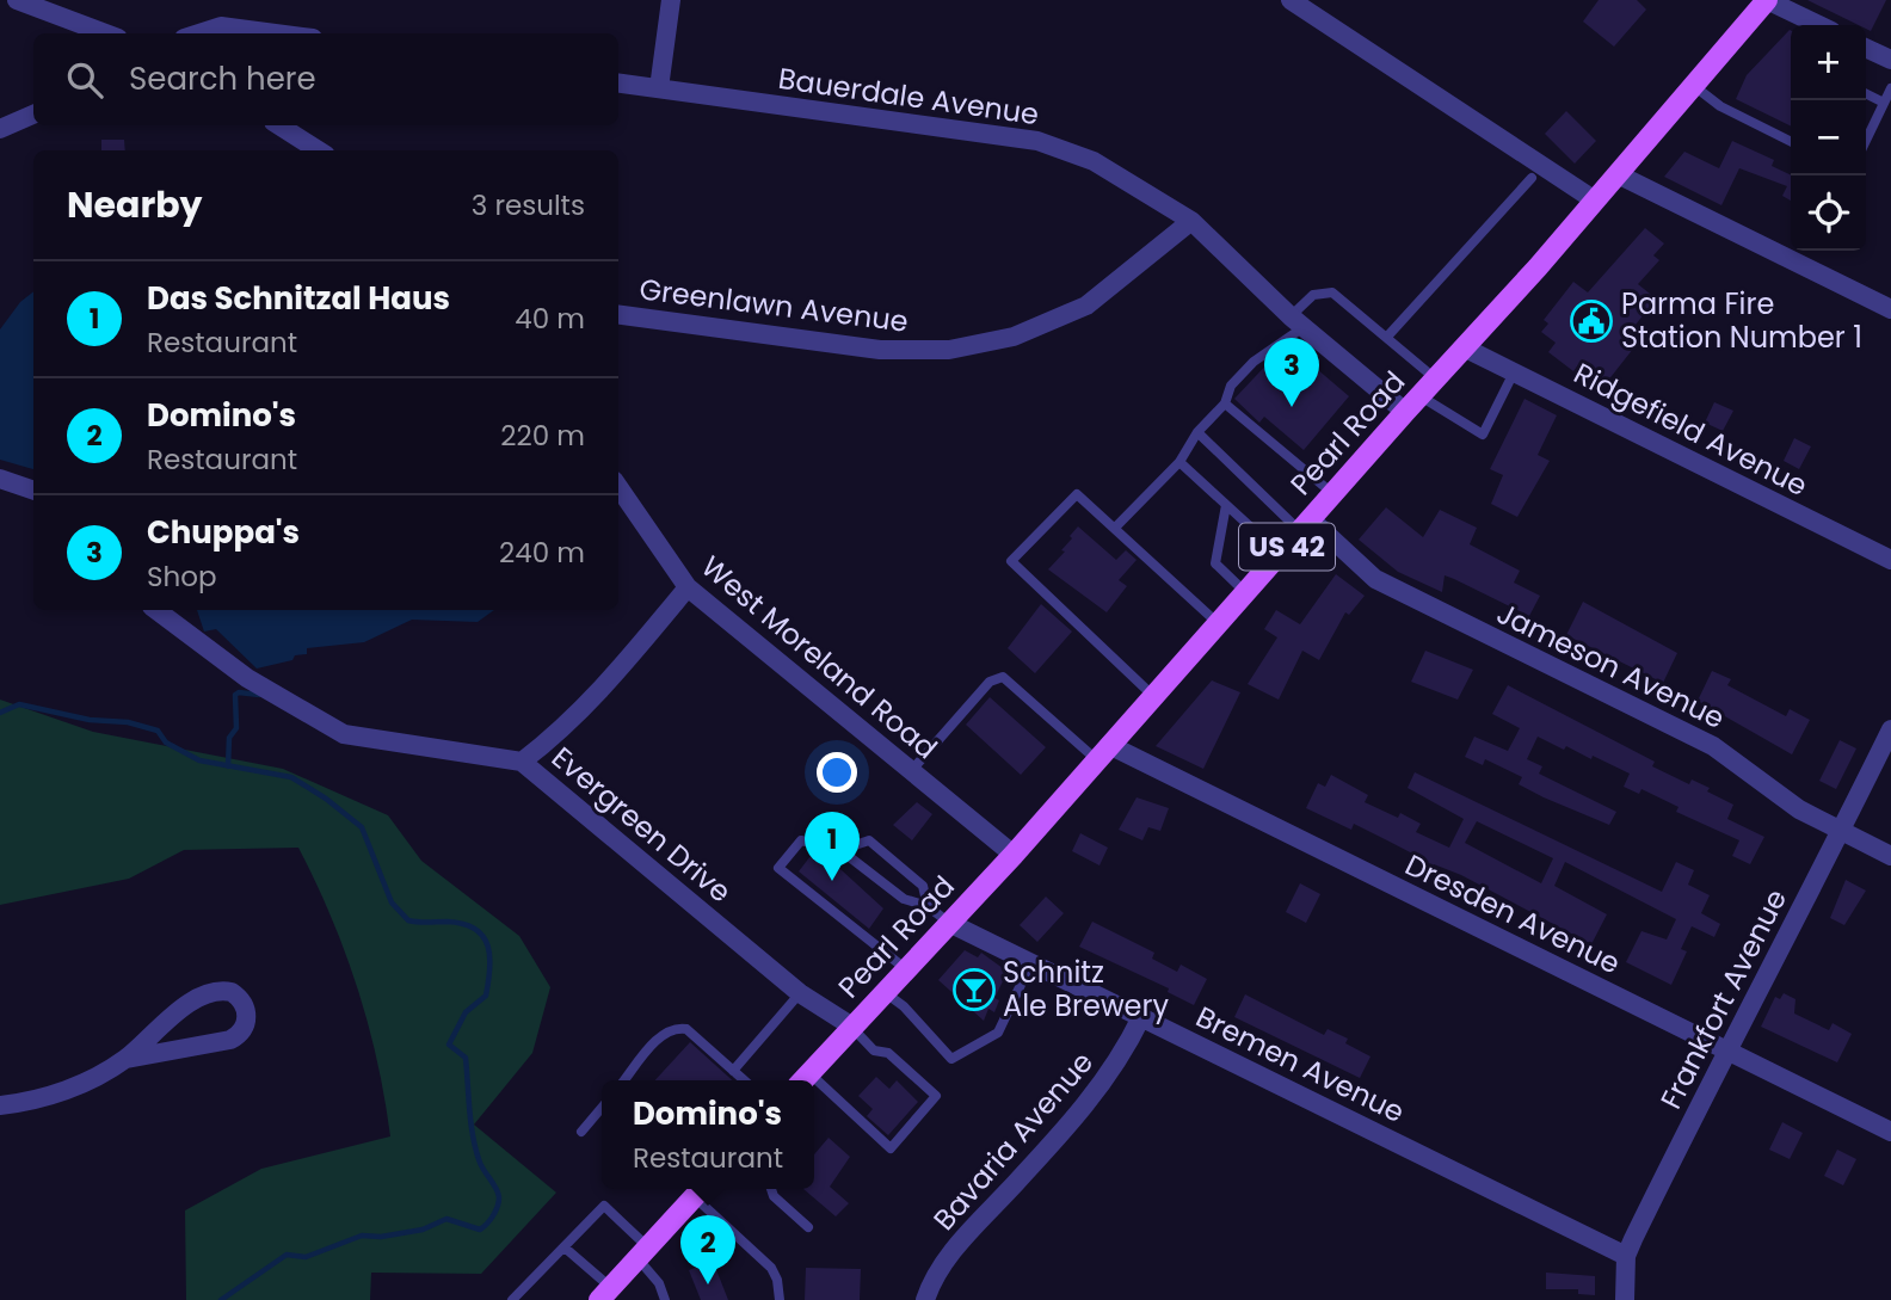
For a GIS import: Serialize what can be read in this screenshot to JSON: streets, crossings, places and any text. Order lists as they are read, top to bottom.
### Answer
{
  "streets": {
    "main road": ["Pearl Road", "US 42"],
    "street": [
      "Bauerdale Avenue",
      "Greenlawn Avenue",
      "Ridgefield Avenue",
      "West Moreland Road",
      "Jameson Avenue",
      "Evergreen Drive",
      "Dresden Avenue",
      "Frankfort Avenue",
      "Bremen Avenue",
      "Bavaria Avenue"
    ]
  },
  "crossings": [
    ["Bauerdale Avenue", "Greenlawn Avenue"],
    ["Bauerdale Avenue", "Pearl Road"],
    ["Ridgefield Avenue", "Pearl Road"],
    ["Pearl Road", "West Moreland Road"],
    ["Pearl Road", "Jameson Avenue"],
    ["Pearl Road", "Evergreen Drive"],
    ["Pearl Road", "Dresden Avenue"],
    ["Pearl Road", "Bremen Avenue"],
    ["Jameson Avenue", "Frankfort Avenue"],
    ["Dresden Avenue", "Frankfort Avenue"],
    ["Frankfort Avenue", "Bremen Avenue"],
    ["Bremen Avenue", "Bavaria Avenue"]
  ],
  "places": {
    "public building": ["Parma Fire Station Number 1"],
    "bar": ["Schnitz Ale Brewery"]
  },
  "page": {
    "map_buttons": ["+", "−"],
    "search": "Search here",
    "heading": ["Nearby", "3 results"],
    "list": [
      {
        "mark": "1",
        "name": "Das Schnitzal Haus",
        "note": "Restaurant",
        "value": "40 m"
      },
      {
        "mark": "2",
        "name": "Domino's",
        "note": "Restaurant",
        "value": "220 m"
      },
      {
        "mark": "3",
        "name": "Chuppa's",
        "note": "Shop",
        "value": "240 m"
      }
    ],
    "pins": ["3", "1", "2"],
    "popup": ["Domino's", "Restaurant"]
  }
}
